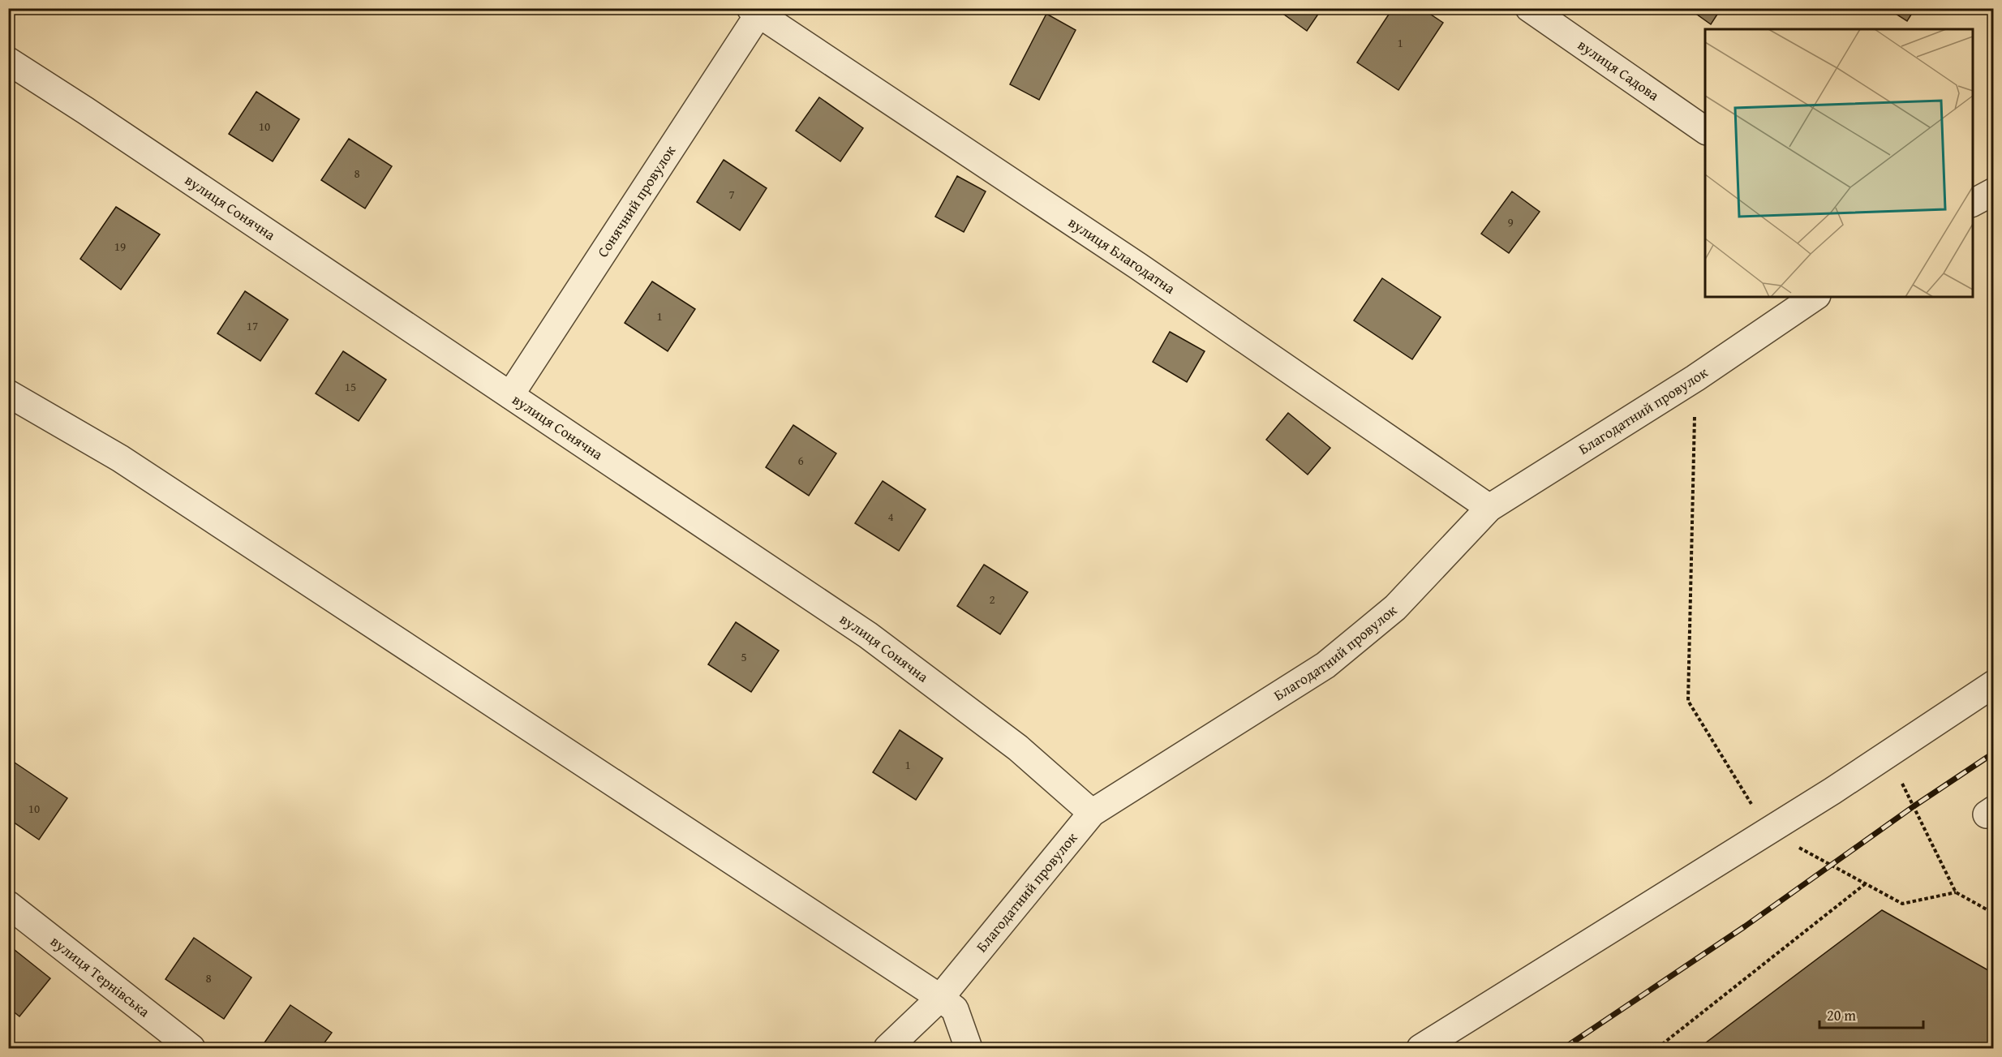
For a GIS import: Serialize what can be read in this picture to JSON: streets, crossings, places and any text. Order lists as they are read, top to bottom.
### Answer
{
  "streets": {
    "street": [
      "вулиця Садова",
      "Сонячний провулок",
      "вулиця Сонячна",
      "вулиця Благодатна",
      "Благодатний провулок",
      "вулиця Тернівська"
    ]
  },
  "crossings": [
    ["Сонячний провулок", "вулиця Сонячна"],
    ["Сонячний провулок", "вулиця Благодатна"],
    ["вулиця Сонячна", "Благодатний провулок"],
    ["вулиця Благодатна", "Благодатний провулок"]
  ],
  "house_numbers": [
    "1",
    "10",
    "8",
    "7",
    "9",
    "19",
    "1",
    "17",
    "15",
    "6",
    "4",
    "2",
    "5",
    "1",
    "10",
    "8"
  ],
  "scale_bar": "20 m"
}
